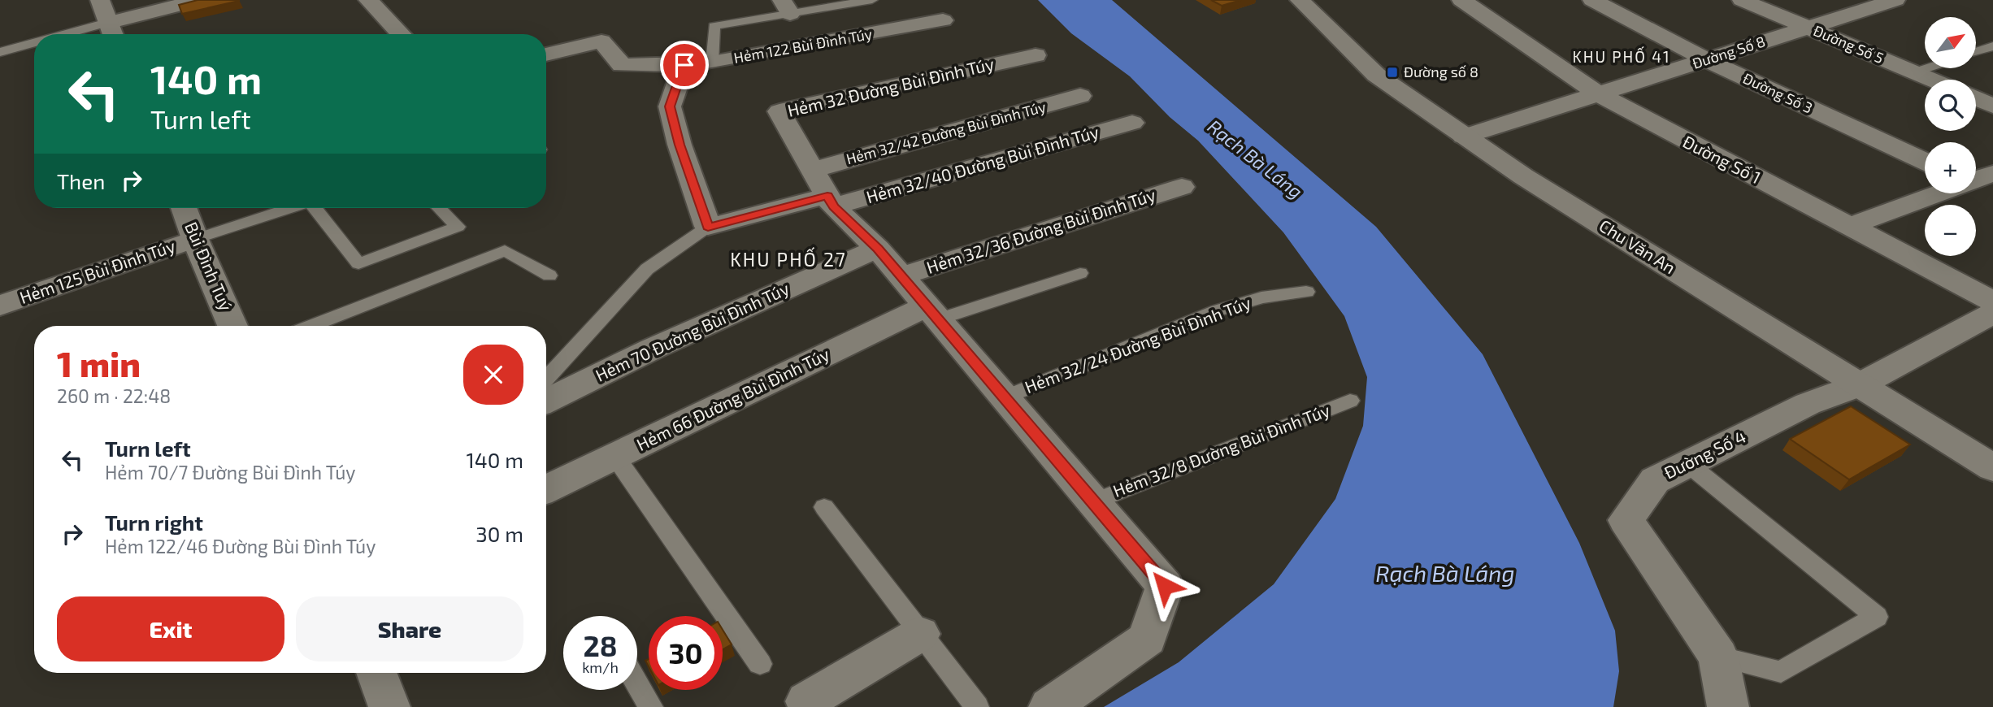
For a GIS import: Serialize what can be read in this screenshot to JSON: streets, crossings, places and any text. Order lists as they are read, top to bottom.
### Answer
{
  "streets": {
    "street": [
      "Đường Số 5",
      "Hẻm 122 Bùi Đình Túy",
      "Đường Số 8",
      "Hẻm 32 Đường Bùi Đình Túy",
      "Đường Số 3",
      "Hẻm 32/42 Đường Bùi Đình Túy",
      "Đường Số 1",
      "Hẻm 32/40 Đường Bùi Đình Túy",
      "Hẻm 32/36 Đường Bùi Đình Túy",
      "Chu Văn An",
      "Bùi Đình Tuý",
      "Hẻm 125 Bùi Đình Túy",
      "Hẻm 70 Đường Bùi Đình Túy",
      "Hẻm 66 Đường Bùi Đình Túy",
      "Đường Số 4"
    ],
    "lane": ["Hẻm 32/24 Đường Bùi Đình Túy", "Hẻm 32/8 Đường Bùi Đình Túy"]
  },
  "crossings": [
    ["Đường Số 5", "Đường Số 8"],
    ["Đường Số 8", "Đường Số 3"],
    ["Đường Số 8", "Đường Số 1"],
    ["Đường Số 8", "Chu Văn An"],
    ["Hẻm 32 Đường Bùi Đình Túy", "Hẻm 32/42 Đường Bùi Đình Túy"],
    ["Hẻm 32 Đường Bùi Đình Túy", "Hẻm 32/40 Đường Bùi Đình Túy"],
    ["Hẻm 32 Đường Bùi Đình Túy", "Hẻm 32/36 Đường Bùi Đình Túy"],
    ["Hẻm 32 Đường Bùi Đình Túy", "Hẻm 70 Đường Bùi Đình Túy"],
    ["Hẻm 32 Đường Bùi Đình Túy", "Hẻm 32/24 Đường Bùi Đình Túy"],
    ["Hẻm 32 Đường Bùi Đình Túy", "Hẻm 66 Đường Bùi Đình Túy"],
    ["Hẻm 32 Đường Bùi Đình Túy", "Hẻm 32/8 Đường Bùi Đình Túy"],
    ["Chu Văn An", "Đường Số 4"],
    ["Bùi Đình Tuý", "Hẻm 125 Bùi Đình Túy"]
  ],
  "districts": ["KHU PHỐ 41", "KHU PHỐ 27"],
  "water": ["Rạch Bà Láng"],
  "places": {
    "transit": ["Đường số 8"]
  },
  "north": "top right",
  "page": {
    "map_buttons": ["+", "−"],
    "turn": ["140 m", "Turn left"],
    "then": "Then",
    "heading": ["1 min", "260 m · 22:48"],
    "list": [
      {
        "name": "Turn left",
        "note": "Hẻm 70/7 Đường Bùi Đình Túy",
        "value": "140 m"
      },
      {
        "name": "Turn right",
        "note": "Hẻm 122/46 Đường Bùi Đình Túy",
        "value": "30 m"
      }
    ],
    "buttons": ["Exit", "Share"],
    "speed": "28 km/h",
    "limit": "30"
  }
}
